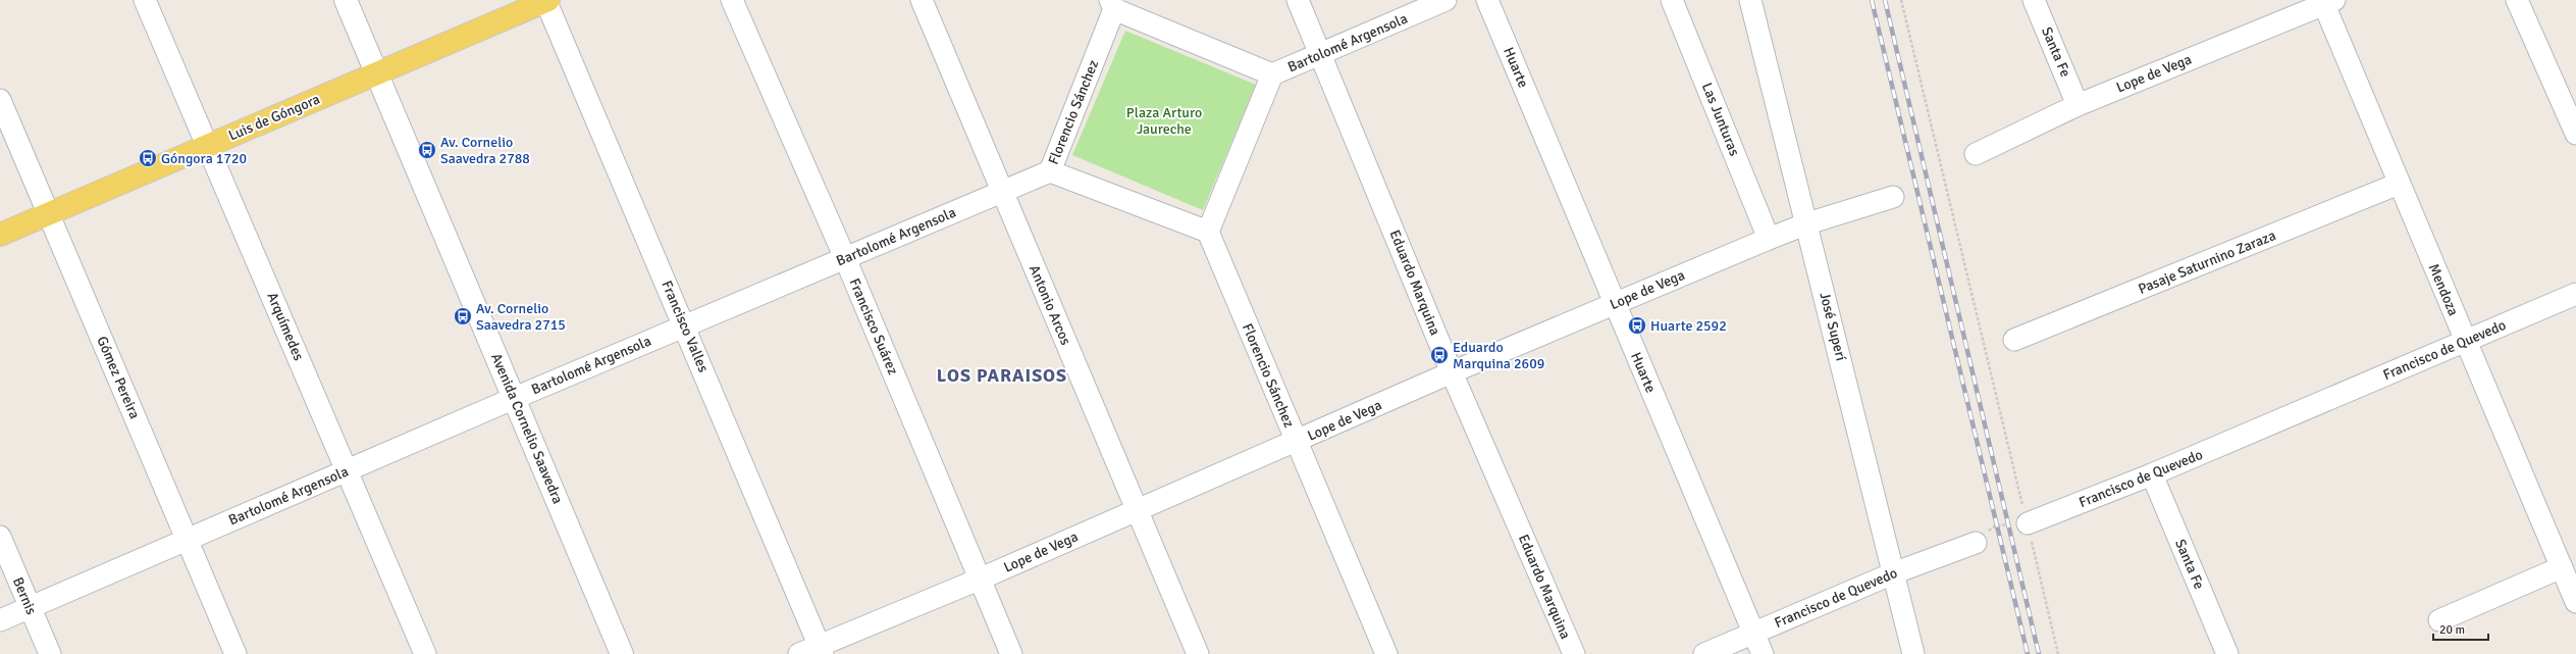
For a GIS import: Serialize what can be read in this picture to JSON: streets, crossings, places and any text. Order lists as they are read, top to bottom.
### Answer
{
  "streets": {
    "main road": ["Luis de Góngora", "Avenida Cornelio Saavedra"],
    "street": [
      "Bartolomé Argensola",
      "Santa Fe",
      "Huarte",
      "Lope de Vega",
      "Florencio Sánchez",
      "Las Junturas",
      "Pasaje Saturnino Zaraza",
      "Eduardo Marquina",
      "Mendoza",
      "Antonio Arcos",
      "Arquímedes",
      "Francisco Valles",
      "Francisco Suárez",
      "José Superí",
      "Francisco de Quevedo",
      "Gómez Pereira",
      "Bernis"
    ]
  },
  "crossings": [
    ["Bartolomé Argensola", "Florencio Sánchez"],
    ["Bartolomé Argensola", "Eduardo Marquina"],
    ["Bartolomé Argensola", "Antonio Arcos"],
    ["Bartolomé Argensola", "Arquímedes"],
    ["Bartolomé Argensola", "Francisco Valles"],
    ["Bartolomé Argensola", "Francisco Suárez"],
    ["Bartolomé Argensola", "Gómez Pereira"],
    ["Bartolomé Argensola", "Avenida Cornelio Saavedra"],
    ["Bartolomé Argensola", "Bernis"],
    ["Santa Fe", "Lope de Vega"],
    ["Santa Fe", "Francisco de Quevedo"],
    ["Huarte", "Lope de Vega"],
    ["Huarte", "Francisco de Quevedo"],
    ["Lope de Vega", "Florencio Sánchez"],
    ["Lope de Vega", "Las Junturas"],
    ["Lope de Vega", "Eduardo Marquina"],
    ["Lope de Vega", "Mendoza"],
    ["Lope de Vega", "Antonio Arcos"],
    ["Lope de Vega", "Francisco Valles"],
    ["Lope de Vega", "Francisco Suárez"],
    ["Lope de Vega", "José Superí"],
    ["Luis de Góngora", "Arquímedes"],
    ["Luis de Góngora", "Francisco Valles"],
    ["Luis de Góngora", "Gómez Pereira"],
    ["Luis de Góngora", "Avenida Cornelio Saavedra"],
    ["Pasaje Saturnino Zaraza", "Mendoza"],
    ["Mendoza", "Francisco de Quevedo"],
    ["José Superí", "Francisco de Quevedo"]
  ],
  "districts": ["LOS PARAISOS"],
  "parks": ["Plaza Arturo Jaureche"],
  "places": {
    "bus stop": [
      "Av. Cornelio Saavedra 2788",
      "Góngora 1720",
      "Av. Cornelio Saavedra 2715",
      "Huarte 2592",
      "Eduardo Marquina 2609"
    ]
  },
  "scale_bar": "20 m"
}
